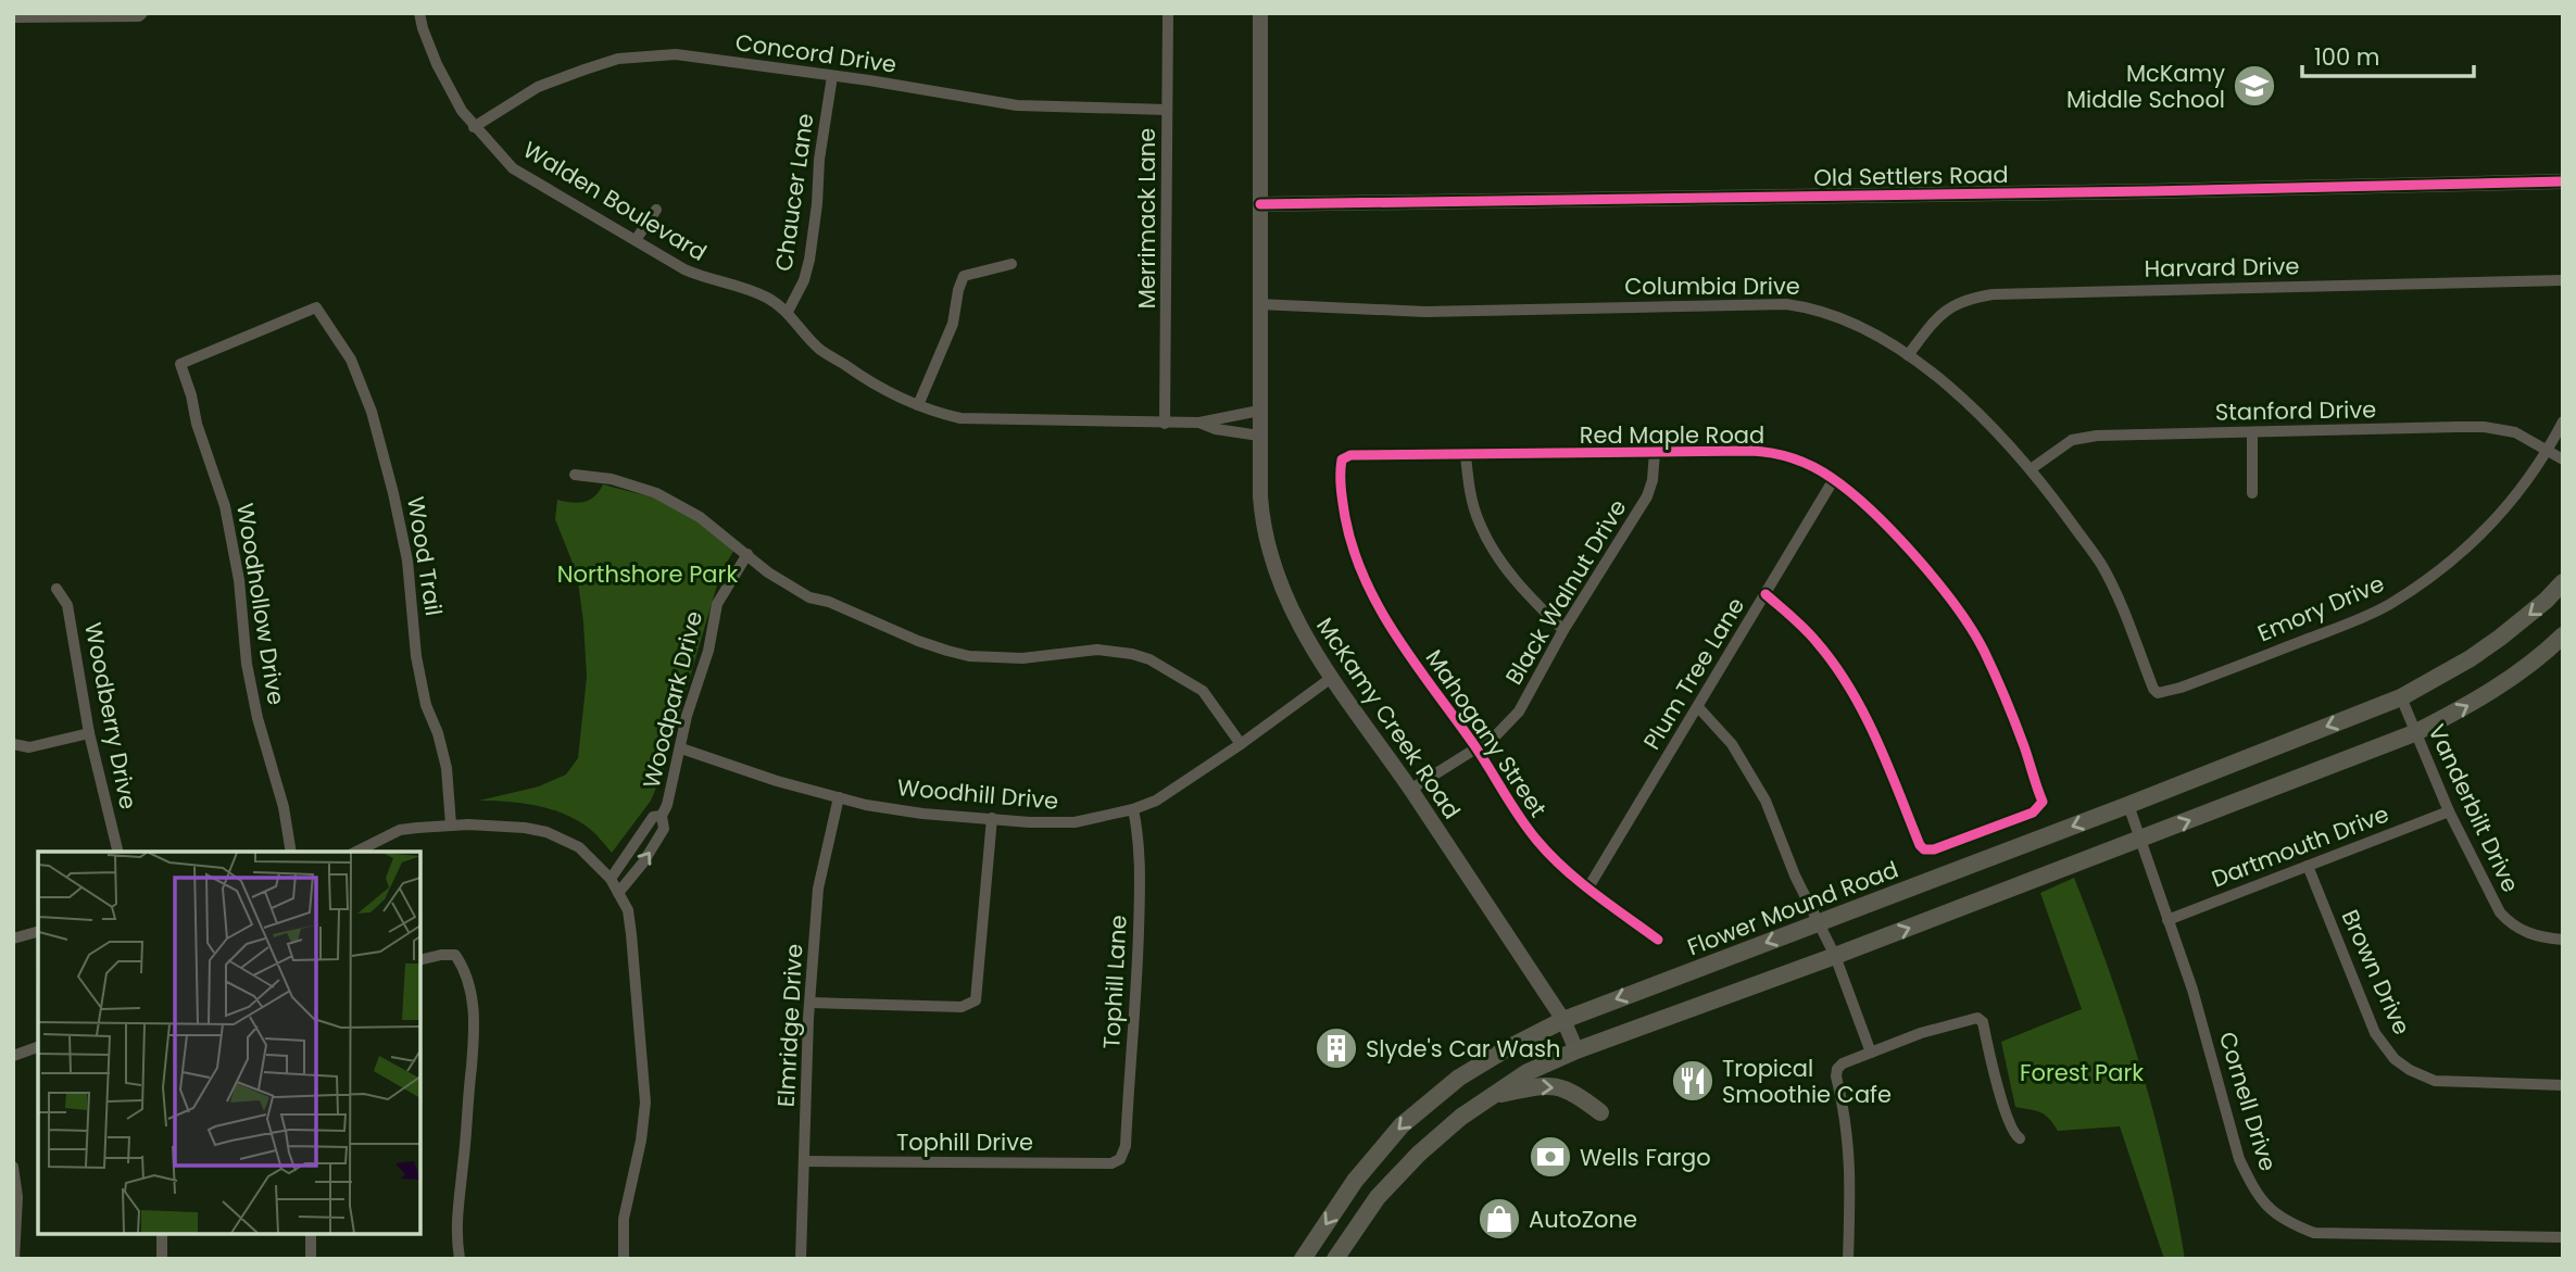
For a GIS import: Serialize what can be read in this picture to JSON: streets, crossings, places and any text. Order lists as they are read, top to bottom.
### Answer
{
  "streets": {
    "main road": ["Flower Mound Road"],
    "street": [
      "Concord Drive",
      "Old Settlers Road",
      "Chaucer Lane",
      "Walden Boulevard",
      "Merrimack Lane",
      "Harvard Drive",
      "Columbia Drive",
      "Stanford Drive",
      "Red Maple Road",
      "Wood Trail",
      "Black Walnut Drive",
      "Woodhollow Drive",
      "Emory Drive",
      "Plum Tree Lane",
      "Woodpark Drive",
      "Woodberry Drive",
      "McKamy Creek Road",
      "Mahogany Street",
      "Woodhill Drive",
      "Vanderbilt Drive",
      "Dartmouth Drive",
      "Brown Drive",
      "Tophill Lane",
      "Elmridge Drive",
      "Cornell Drive",
      "Tophill Drive"
    ]
  },
  "crossings": [
    ["Concord Drive", "Chaucer Lane"],
    ["Concord Drive", "Walden Boulevard"],
    ["Concord Drive", "Merrimack Lane"],
    ["Old Settlers Road", "McKamy Creek Road"],
    ["Chaucer Lane", "Walden Boulevard"],
    ["Walden Boulevard", "Merrimack Lane"],
    ["Walden Boulevard", "McKamy Creek Road"],
    ["Harvard Drive", "Columbia Drive"],
    ["Columbia Drive", "Stanford Drive"],
    ["Columbia Drive", "Emory Drive"],
    ["Columbia Drive", "McKamy Creek Road"],
    ["Stanford Drive", "Emory Drive"],
    ["Red Maple Road", "Black Walnut Drive"],
    ["Red Maple Road", "Plum Tree Lane"],
    ["Red Maple Road", "Mahogany Street"],
    ["Wood Trail", "Woodhollow Drive"],
    ["Black Walnut Drive", "McKamy Creek Road"],
    ["Black Walnut Drive", "Mahogany Street"],
    ["Plum Tree Lane", "Mahogany Street"],
    ["Woodpark Drive", "Woodhill Drive"],
    ["McKamy Creek Road", "Woodhill Drive"],
    ["McKamy Creek Road", "Flower Mound Road"],
    ["Woodhill Drive", "Tophill Lane"],
    ["Woodhill Drive", "Elmridge Drive"],
    ["Vanderbilt Drive", "Dartmouth Drive"],
    ["Vanderbilt Drive", "Flower Mound Road"],
    ["Dartmouth Drive", "Brown Drive"],
    ["Dartmouth Drive", "Cornell Drive"],
    ["Flower Mound Road", "Cornell Drive"],
    ["Tophill Lane", "Tophill Drive"],
    ["Elmridge Drive", "Tophill Drive"]
  ],
  "parks": ["Northshore Park", "Forest Park"],
  "places": {
    "school or university": ["McKamy Middle School"],
    "building": ["Slyde's Car Wash"],
    "restaurant": ["Tropical Smoothie Cafe"],
    "bank": ["Wells Fargo"],
    "shop": ["AutoZone"]
  },
  "scale_bar": "100 m"
}
